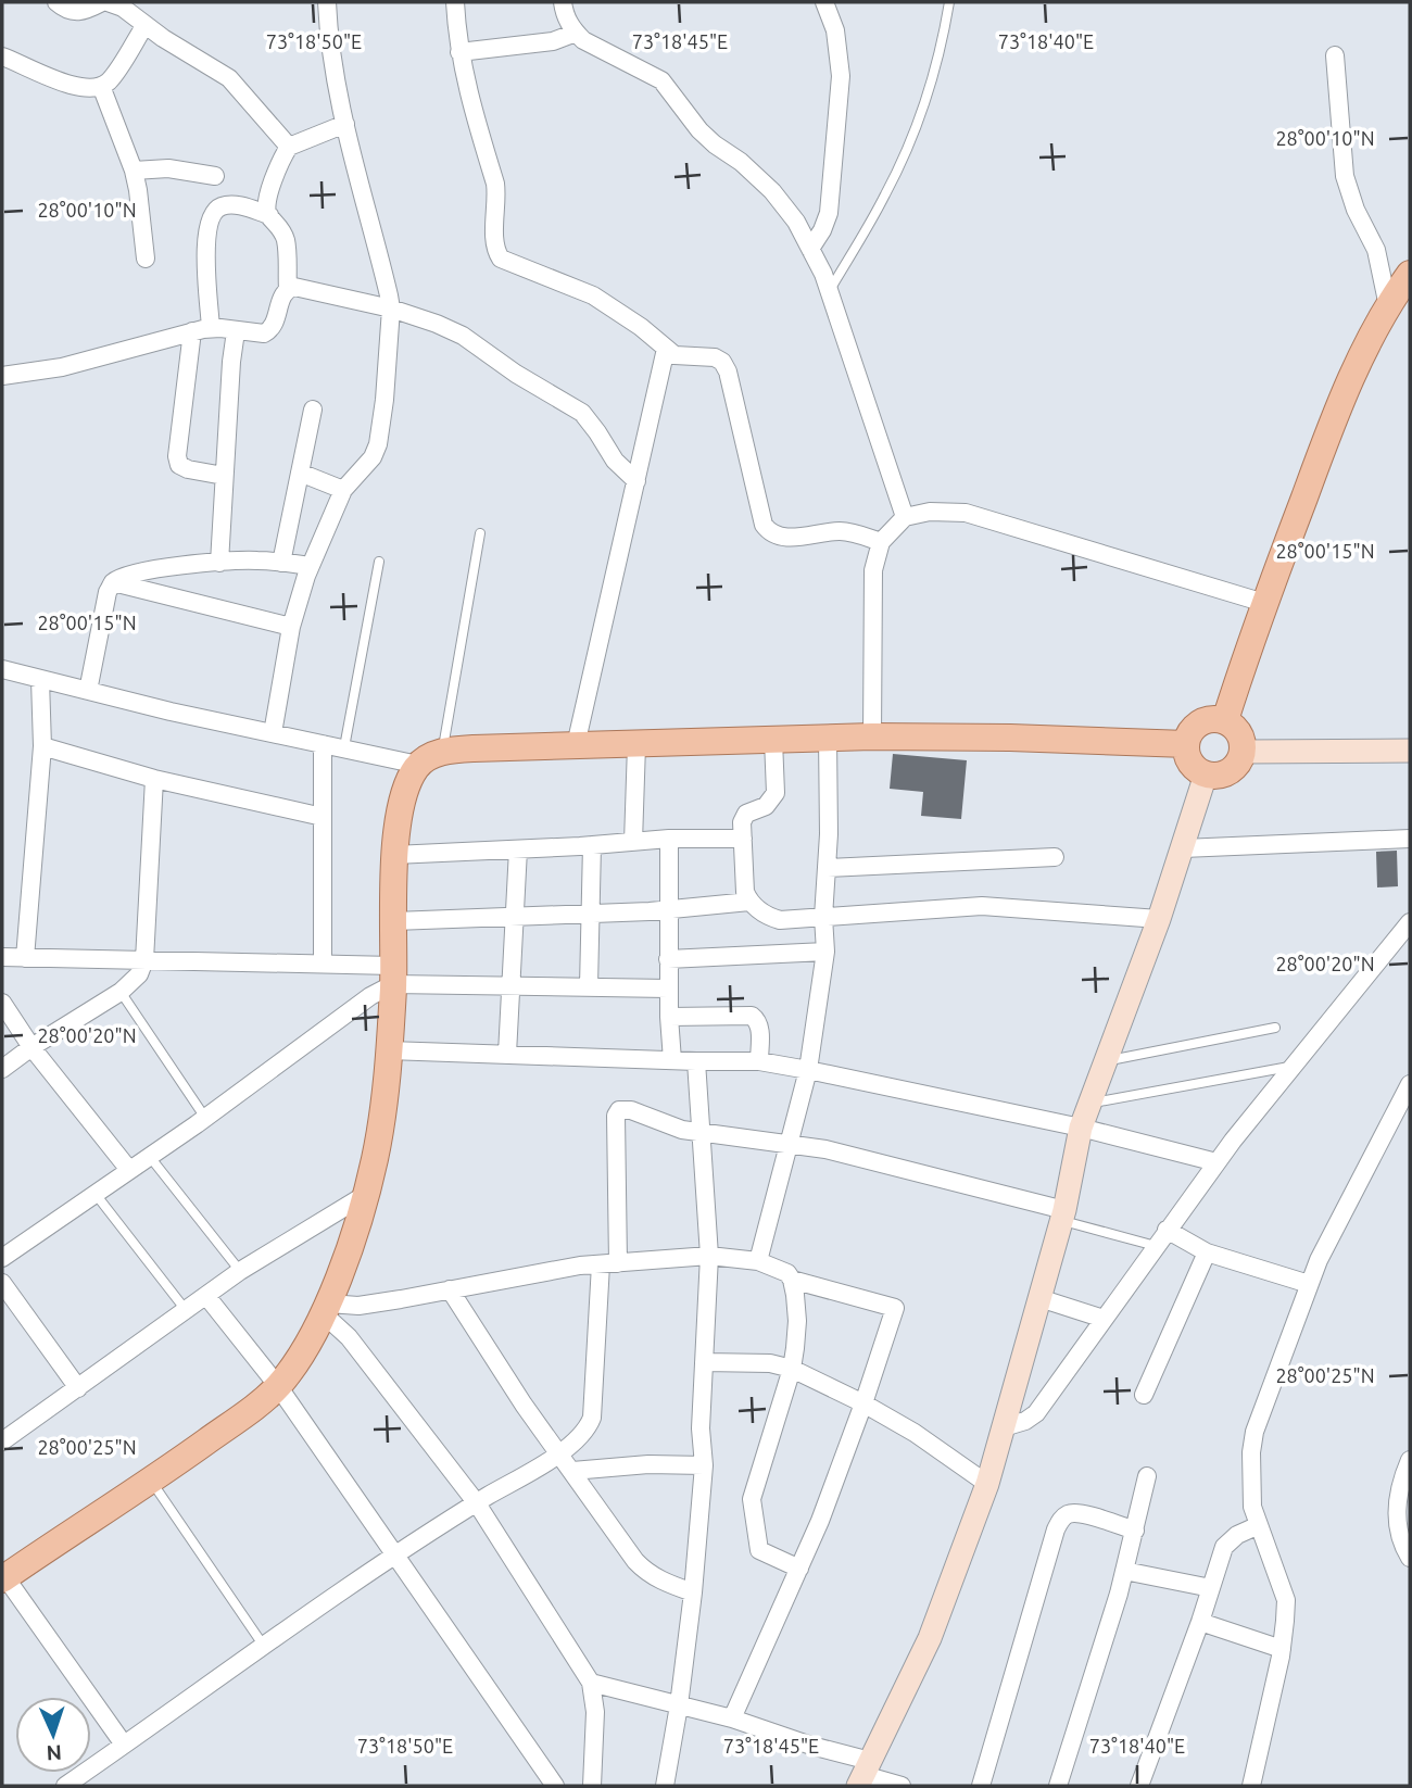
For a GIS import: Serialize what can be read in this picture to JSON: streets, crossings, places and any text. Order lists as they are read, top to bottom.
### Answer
{
  "north": "bottom",
  "coordinates": [
    "73°18'50\"E",
    "73°18'45\"E",
    "73°18'40\"E",
    "28°00'10\"N",
    "28°00'15\"N",
    "28°00'20\"N",
    "28°00'25\"N"
  ]
}
